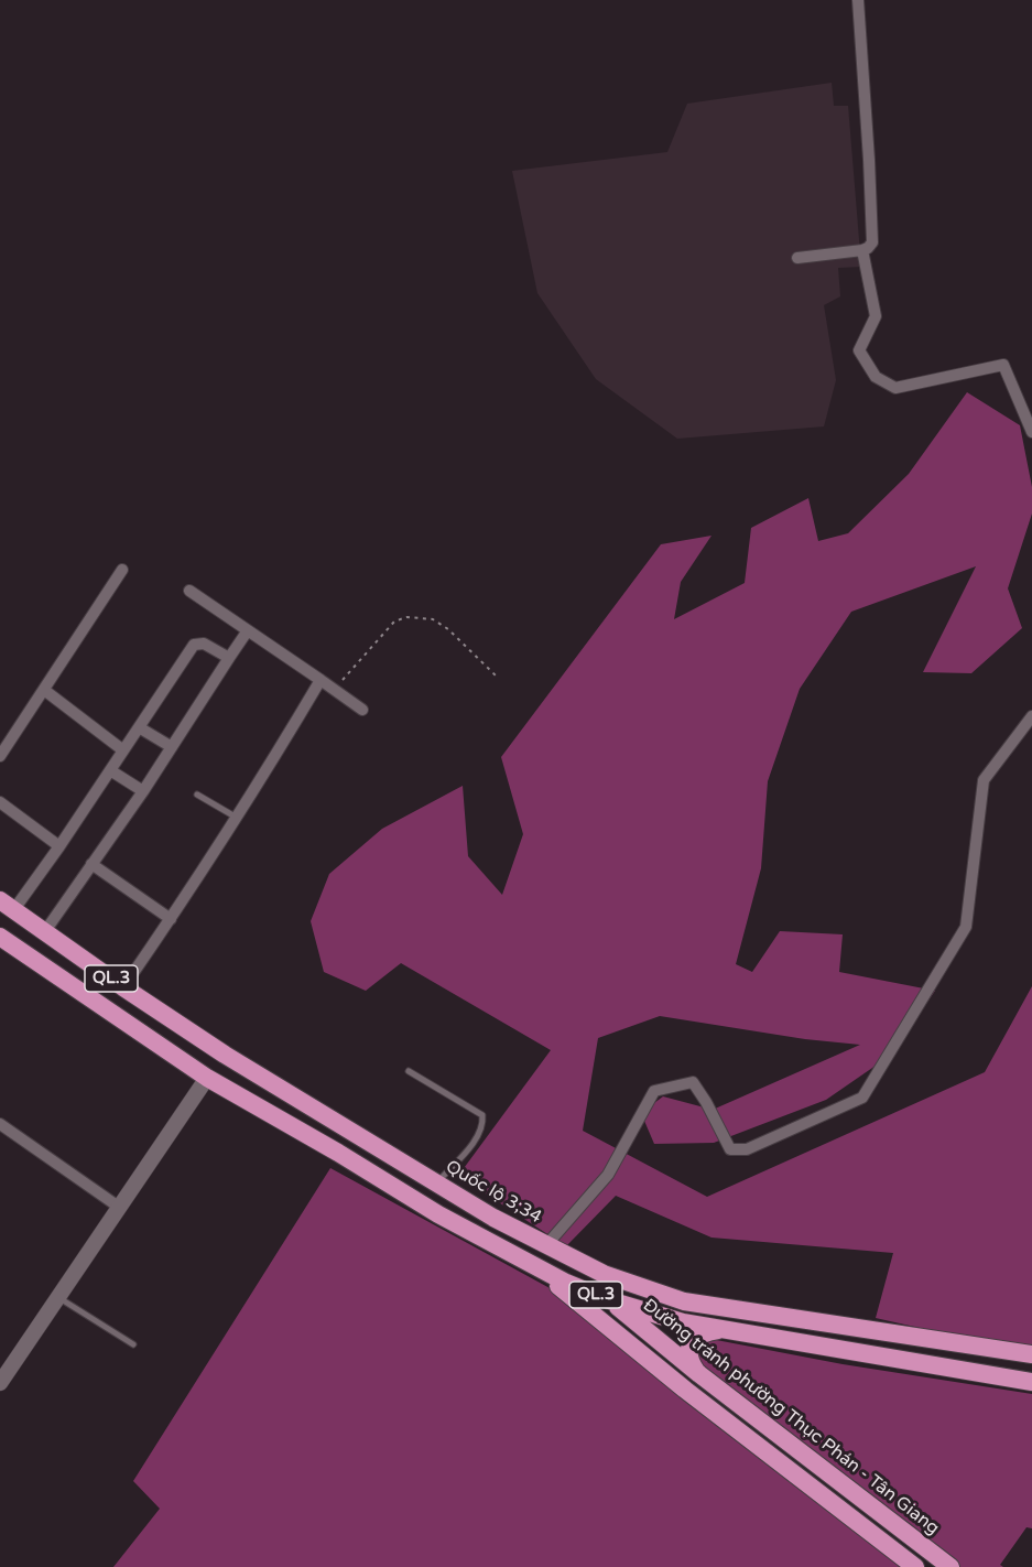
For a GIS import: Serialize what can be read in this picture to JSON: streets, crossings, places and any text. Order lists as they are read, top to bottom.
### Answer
{
  "streets": {
    "highway": ["QL.3", "Quốc lộ 3;34", "Đường tránh phường Thục Phán - Tân Giang"]
  },
  "crossings": [
    ["QL.3", "Đường tránh phường Thục Phán - Tân Giang"],
    ["Quốc lộ 3;34", "Đường tránh phường Thục Phán - Tân Giang"]
  ]
}
